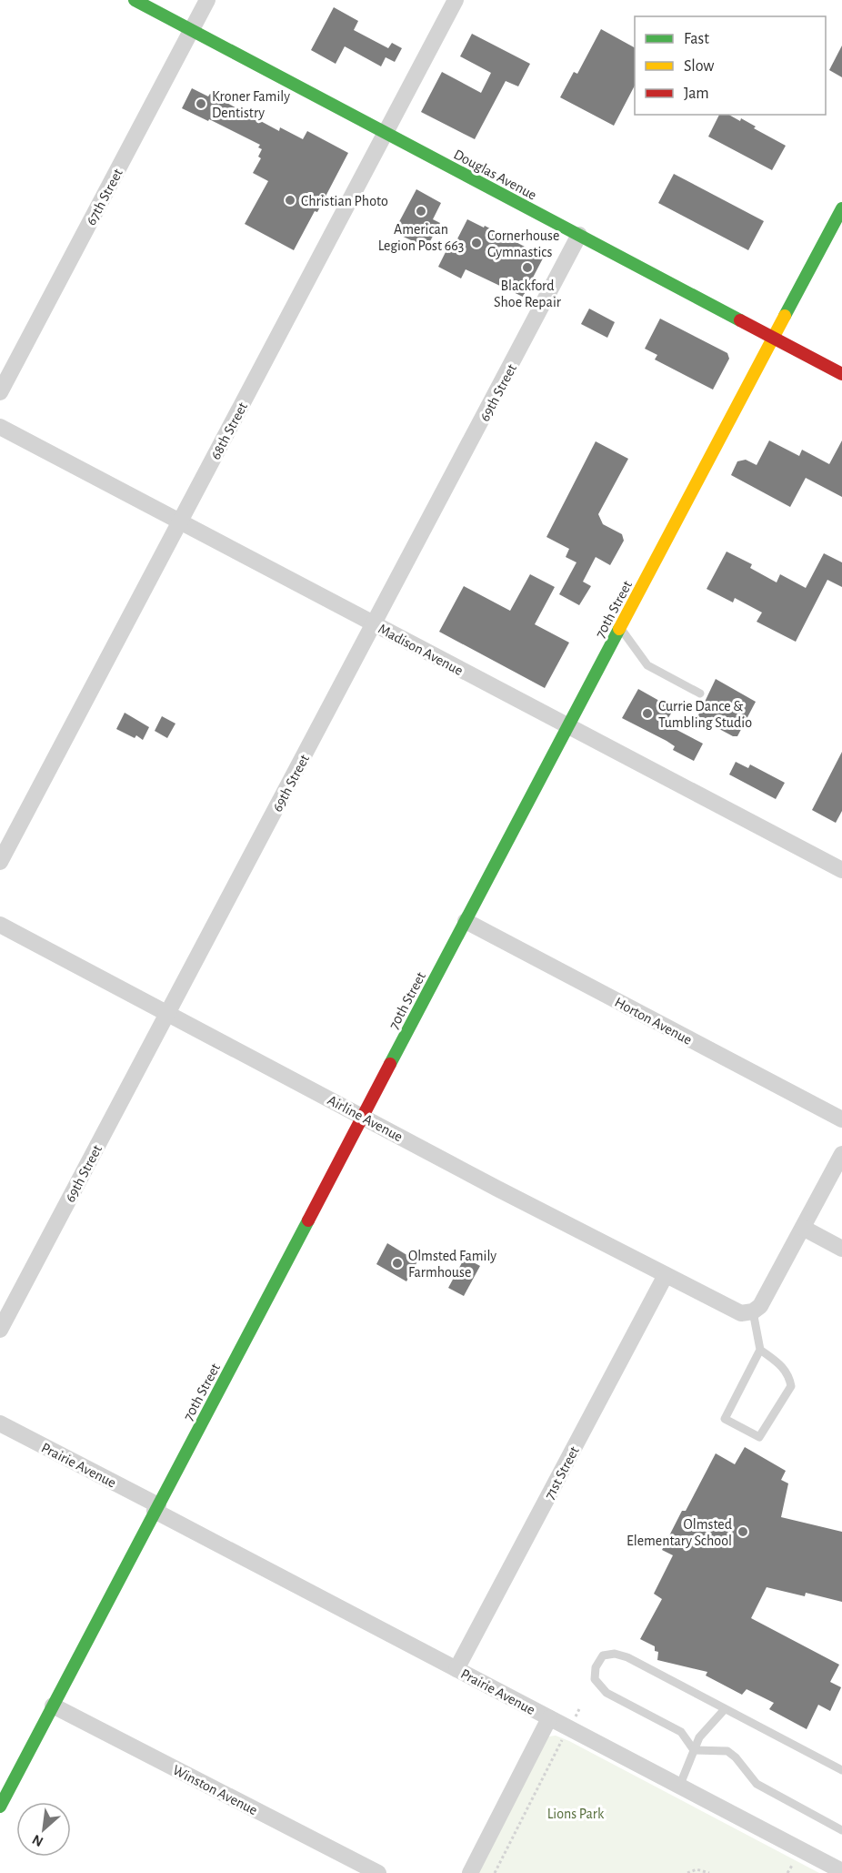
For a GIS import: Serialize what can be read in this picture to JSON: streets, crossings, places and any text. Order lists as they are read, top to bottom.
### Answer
{
  "streets": {
    "main road": ["Douglas Avenue", "70th Street"],
    "street": [
      "67th Street",
      "69th Street",
      "68th Street",
      "Madison Avenue",
      "Horton Avenue",
      "Airline Avenue",
      "Prairie Avenue",
      "71st Street",
      "Winston Avenue"
    ]
  },
  "crossings": [
    ["Douglas Avenue", "67th Street"],
    ["Douglas Avenue", "69th Street"],
    ["Douglas Avenue", "68th Street"],
    ["Douglas Avenue", "70th Street"],
    ["69th Street", "Madison Avenue"],
    ["69th Street", "Airline Avenue"],
    ["68th Street", "Madison Avenue"],
    ["70th Street", "Madison Avenue"],
    ["70th Street", "Horton Avenue"],
    ["70th Street", "Airline Avenue"],
    ["70th Street", "Prairie Avenue"],
    ["70th Street", "Winston Avenue"],
    ["Airline Avenue", "71st Street"],
    ["Prairie Avenue", "71st Street"]
  ],
  "parks": ["Lions Park"],
  "places": [
    "Kroner Family Dentistry",
    "Christian Photo",
    "American Legion Post 663",
    "Cornerhouse Gymnastics",
    "Blackford Shoe Repair",
    "Currie Dance & Tumbling Studio",
    "Olmsted Family Farmhouse",
    "Olmsted Elementary School"
  ],
  "legend": ["Fast", "Slow", "Jam"],
  "north": "bottom left"
}
